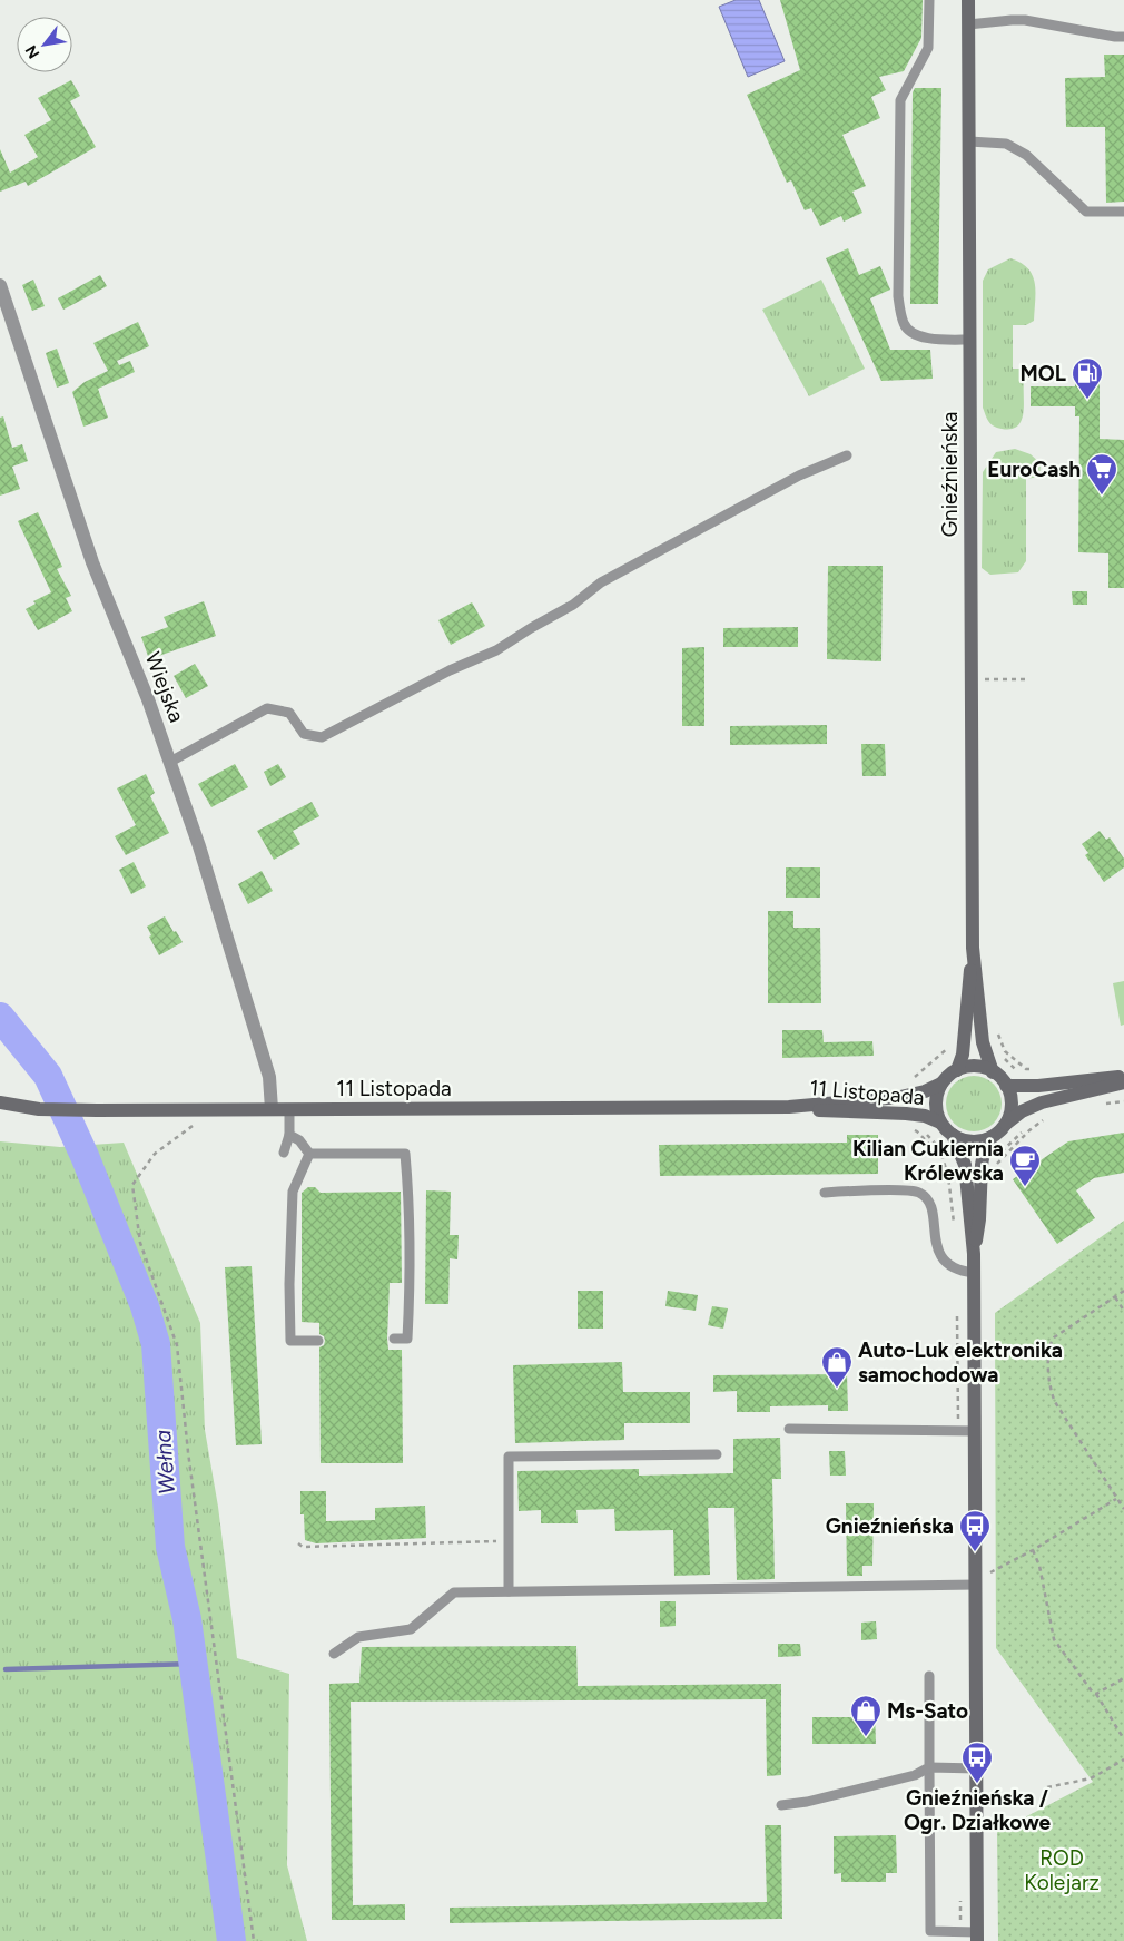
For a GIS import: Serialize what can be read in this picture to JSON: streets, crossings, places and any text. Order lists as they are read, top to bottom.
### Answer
{
  "streets": {
    "main road": ["Gnieźnieńska", "11 Listopada"],
    "street": ["Wiejska"]
  },
  "crossings": [
    ["Gnieźnieńska", "11 Listopada"],
    ["Wiejska", "11 Listopada"]
  ],
  "water": ["Wełna"],
  "parks": ["ROD Kolejarz"],
  "places": {
    "fuel station": ["MOL"],
    "supermarket": ["EuroCash"],
    "cafe": ["Kilian Cukiernia Królewska"],
    "shop": ["Auto-Luk elektronika samochodowa", "Ms-Sato"],
    "bus stop": ["Gnieźnieńska", "Gnieźnieńska / Ogr. Działkowe"]
  },
  "north": "bottom left"
}
